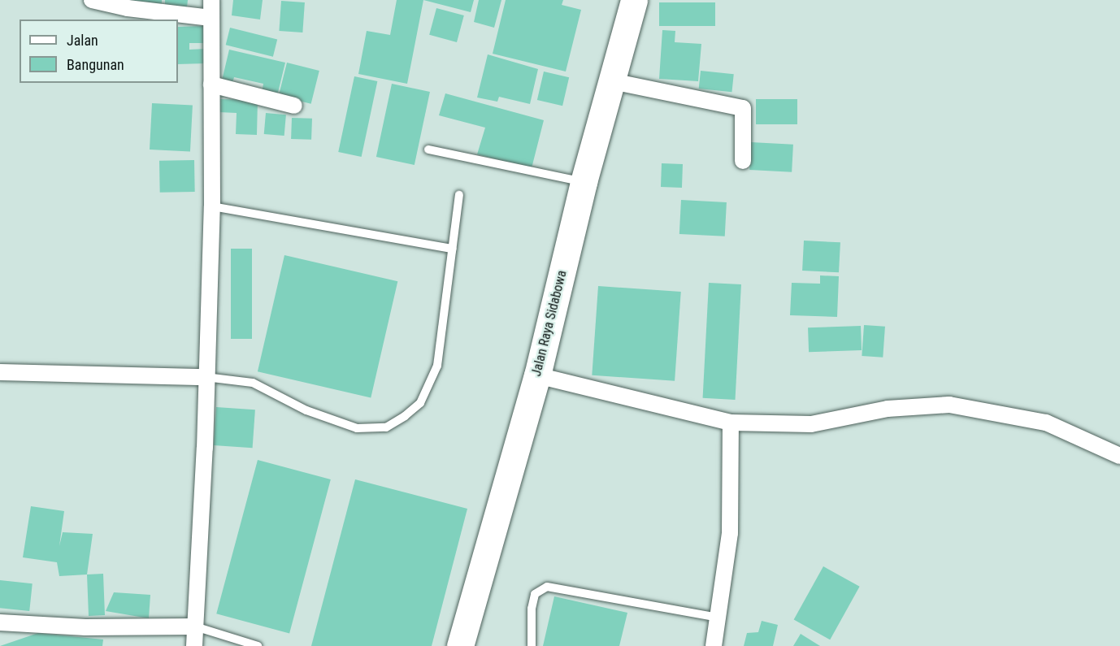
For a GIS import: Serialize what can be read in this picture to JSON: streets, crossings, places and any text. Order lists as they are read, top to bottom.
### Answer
{
  "streets": {
    "highway": ["Jalan Raya Sidabowa"]
  },
  "legend": ["Jalan", "Bangunan"]
}
